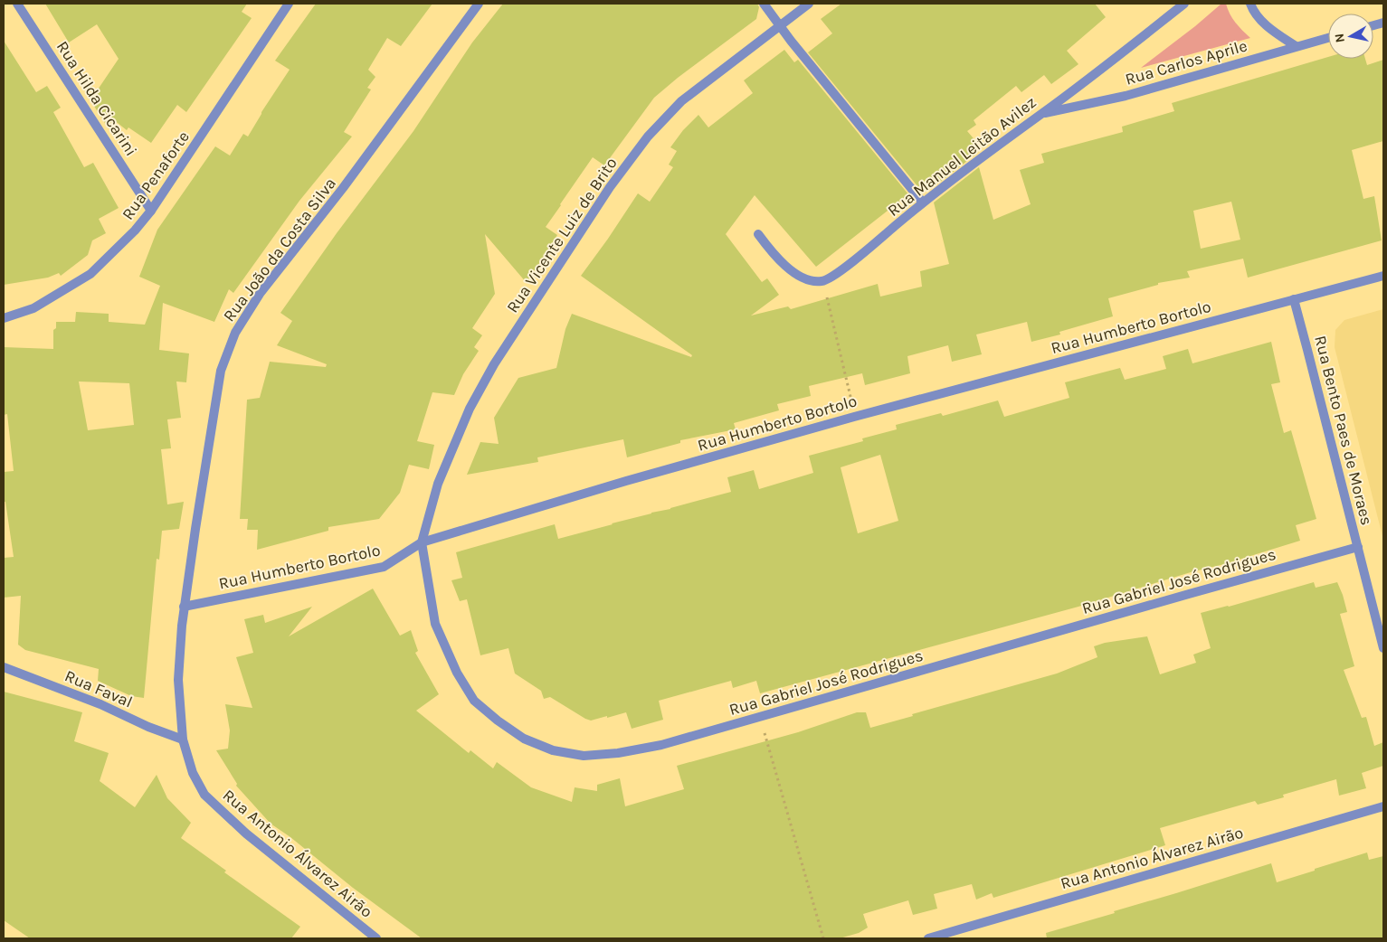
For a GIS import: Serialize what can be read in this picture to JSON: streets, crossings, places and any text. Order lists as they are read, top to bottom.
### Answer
{
  "streets": {
    "street": [
      "Rua Carlos Aprile",
      "Rua Hilda Cicarini",
      "Rua Manuel Leitão Avilez",
      "Rua Penaforte",
      "Rua Vicente Luiz de Brito",
      "Rua João da Costa Silva",
      "Rua Humberto Bortolo",
      "Rua Bento Paes de Moraes",
      "Rua Gabriel José Rodrigues",
      "Rua Faval",
      "Rua Antonio Álvarez Airão"
    ]
  },
  "crossings": [
    ["Rua Carlos Aprile", "Rua Manuel Leitão Avilez"],
    ["Rua Hilda Cicarini", "Rua Penaforte"],
    ["Rua Vicente Luiz de Brito", "Rua Humberto Bortolo"],
    ["Rua Vicente Luiz de Brito", "Rua Gabriel José Rodrigues"],
    ["Rua João da Costa Silva", "Rua Humberto Bortolo"],
    ["Rua João da Costa Silva", "Rua Faval"],
    ["Rua João da Costa Silva", "Rua Antonio Álvarez Airão"],
    ["Rua Humberto Bortolo", "Rua Bento Paes de Moraes"],
    ["Rua Humberto Bortolo", "Rua Gabriel José Rodrigues"],
    ["Rua Bento Paes de Moraes", "Rua Gabriel José Rodrigues"],
    ["Rua Faval", "Rua Antonio Álvarez Airão"]
  ],
  "north": "left"
}
